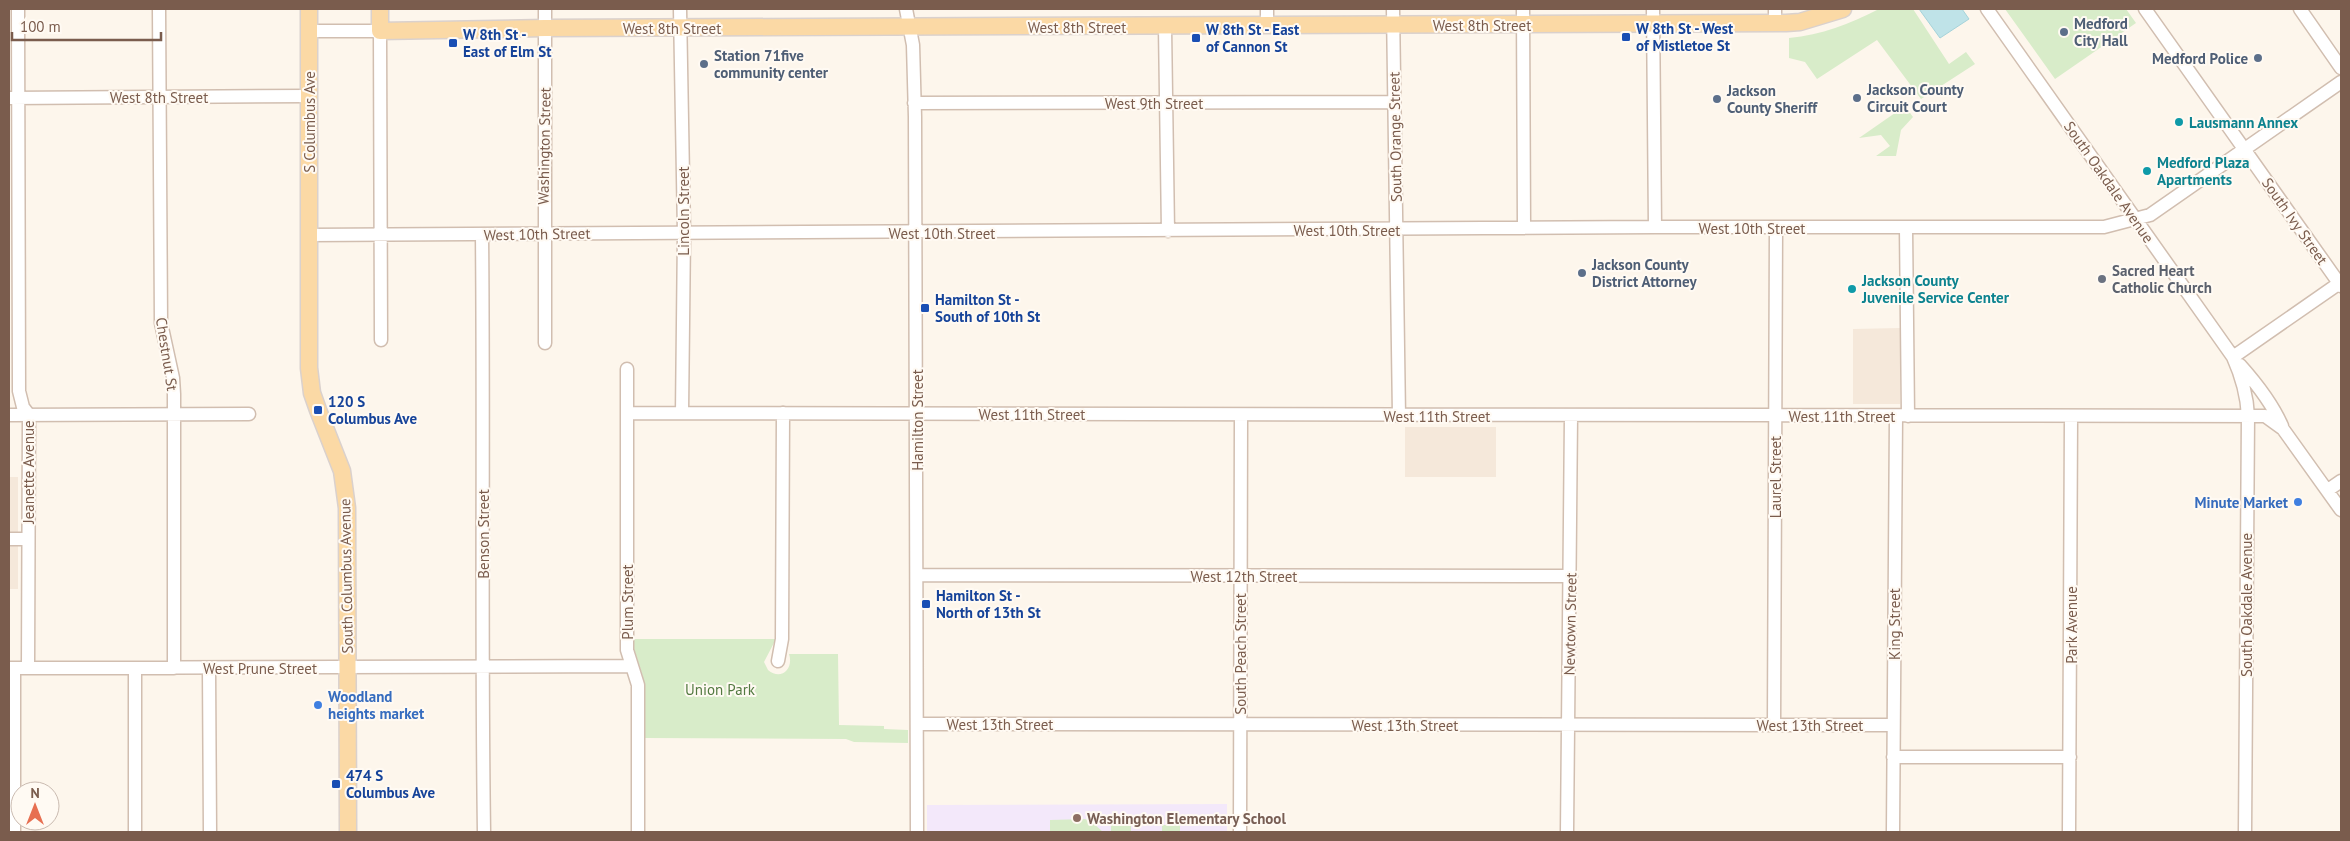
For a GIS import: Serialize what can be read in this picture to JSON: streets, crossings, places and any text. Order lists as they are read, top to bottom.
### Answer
{
  "streets": {
    "main road": ["West 8th Street", "S Columbus Ave", "South Columbus Avenue"],
    "street": [
      "West 9th Street",
      "South Orange Street",
      "Washington Street",
      "South Oakdale Avenue",
      "Lincoln Street",
      "South Ivy Street",
      "West 10th Street",
      "Chestnut St",
      "West 11th Street",
      "Hamilton Street",
      "Jeanette Avenue",
      "Laurel Street",
      "Benson Street",
      "West 12th Street",
      "Plum Street",
      "Newtown Street",
      "King Street",
      "Park Avenue",
      "South Peach Street",
      "West Prune Street",
      "West 13th Street"
    ]
  },
  "crossings": [
    ["West 8th Street", "S Columbus Ave"],
    ["West 8th Street", "South Orange Street"],
    ["West 8th Street", "Washington Street"],
    ["West 8th Street", "Lincoln Street"],
    ["West 8th Street", "Chestnut St"],
    ["West 8th Street", "Hamilton Street"],
    ["West 8th Street", "Jeanette Avenue"],
    ["West 9th Street", "South Orange Street"],
    ["West 9th Street", "Hamilton Street"],
    ["S Columbus Ave", "West 10th Street"],
    ["S Columbus Ave", "South Columbus Avenue"],
    ["South Orange Street", "West 10th Street"],
    ["South Orange Street", "West 11th Street"],
    ["Washington Street", "West 10th Street"],
    ["South Oakdale Avenue", "West 10th Street"],
    ["South Oakdale Avenue", "West 11th Street"],
    ["Lincoln Street", "West 10th Street"],
    ["Lincoln Street", "West 11th Street"],
    ["South Ivy Street", "West 10th Street"],
    ["West 10th Street", "Hamilton Street"],
    ["West 10th Street", "Laurel Street"],
    ["West 10th Street", "Benson Street"],
    ["West 10th Street", "South Columbus Avenue"],
    ["West 10th Street", "King Street"],
    ["Chestnut St", "West Prune Street"],
    ["West 11th Street", "Hamilton Street"],
    ["West 11th Street", "Laurel Street"],
    ["West 11th Street", "Plum Street"],
    ["West 11th Street", "Newtown Street"],
    ["West 11th Street", "King Street"],
    ["West 11th Street", "Park Avenue"],
    ["West 11th Street", "South Peach Street"],
    ["Hamilton Street", "West 12th Street"],
    ["Hamilton Street", "West 13th Street"],
    ["Jeanette Avenue", "West Prune Street"],
    ["Laurel Street", "West 13th Street"],
    ["Benson Street", "West Prune Street"],
    ["South Columbus Avenue", "West Prune Street"],
    ["West 12th Street", "Newtown Street"],
    ["West 12th Street", "South Peach Street"],
    ["Plum Street", "West Prune Street"],
    ["Newtown Street", "West 13th Street"],
    ["King Street", "West 13th Street"],
    ["South Peach Street", "West 13th Street"]
  ],
  "parks": ["Union Park"],
  "places": {
    "other": [
      "Medford City Hall",
      "Medford Police",
      "Station 71five community center",
      "Jackson County Circuit Court",
      "Jackson County Sheriff",
      "Lausmann Annex",
      "Medford Plaza Apartments",
      "Jackson County District Attorney",
      "Sacred Heart Catholic Church",
      "Jackson County Juvenile Service Center",
      "Minute Market",
      "Woodland heights market",
      "Washington Elementary School"
    ],
    "transit": [
      "W 8th St - West of Mistletoe St",
      "W 8th St - East of Cannon St",
      "W 8th St - East of Elm St",
      "Hamilton St - South of 10th St",
      "120 S Columbus Ave",
      "Hamilton St - North of 13th St",
      "474 S Columbus Ave"
    ]
  },
  "scale_bar": "100 m",
  "north": "top"
}
